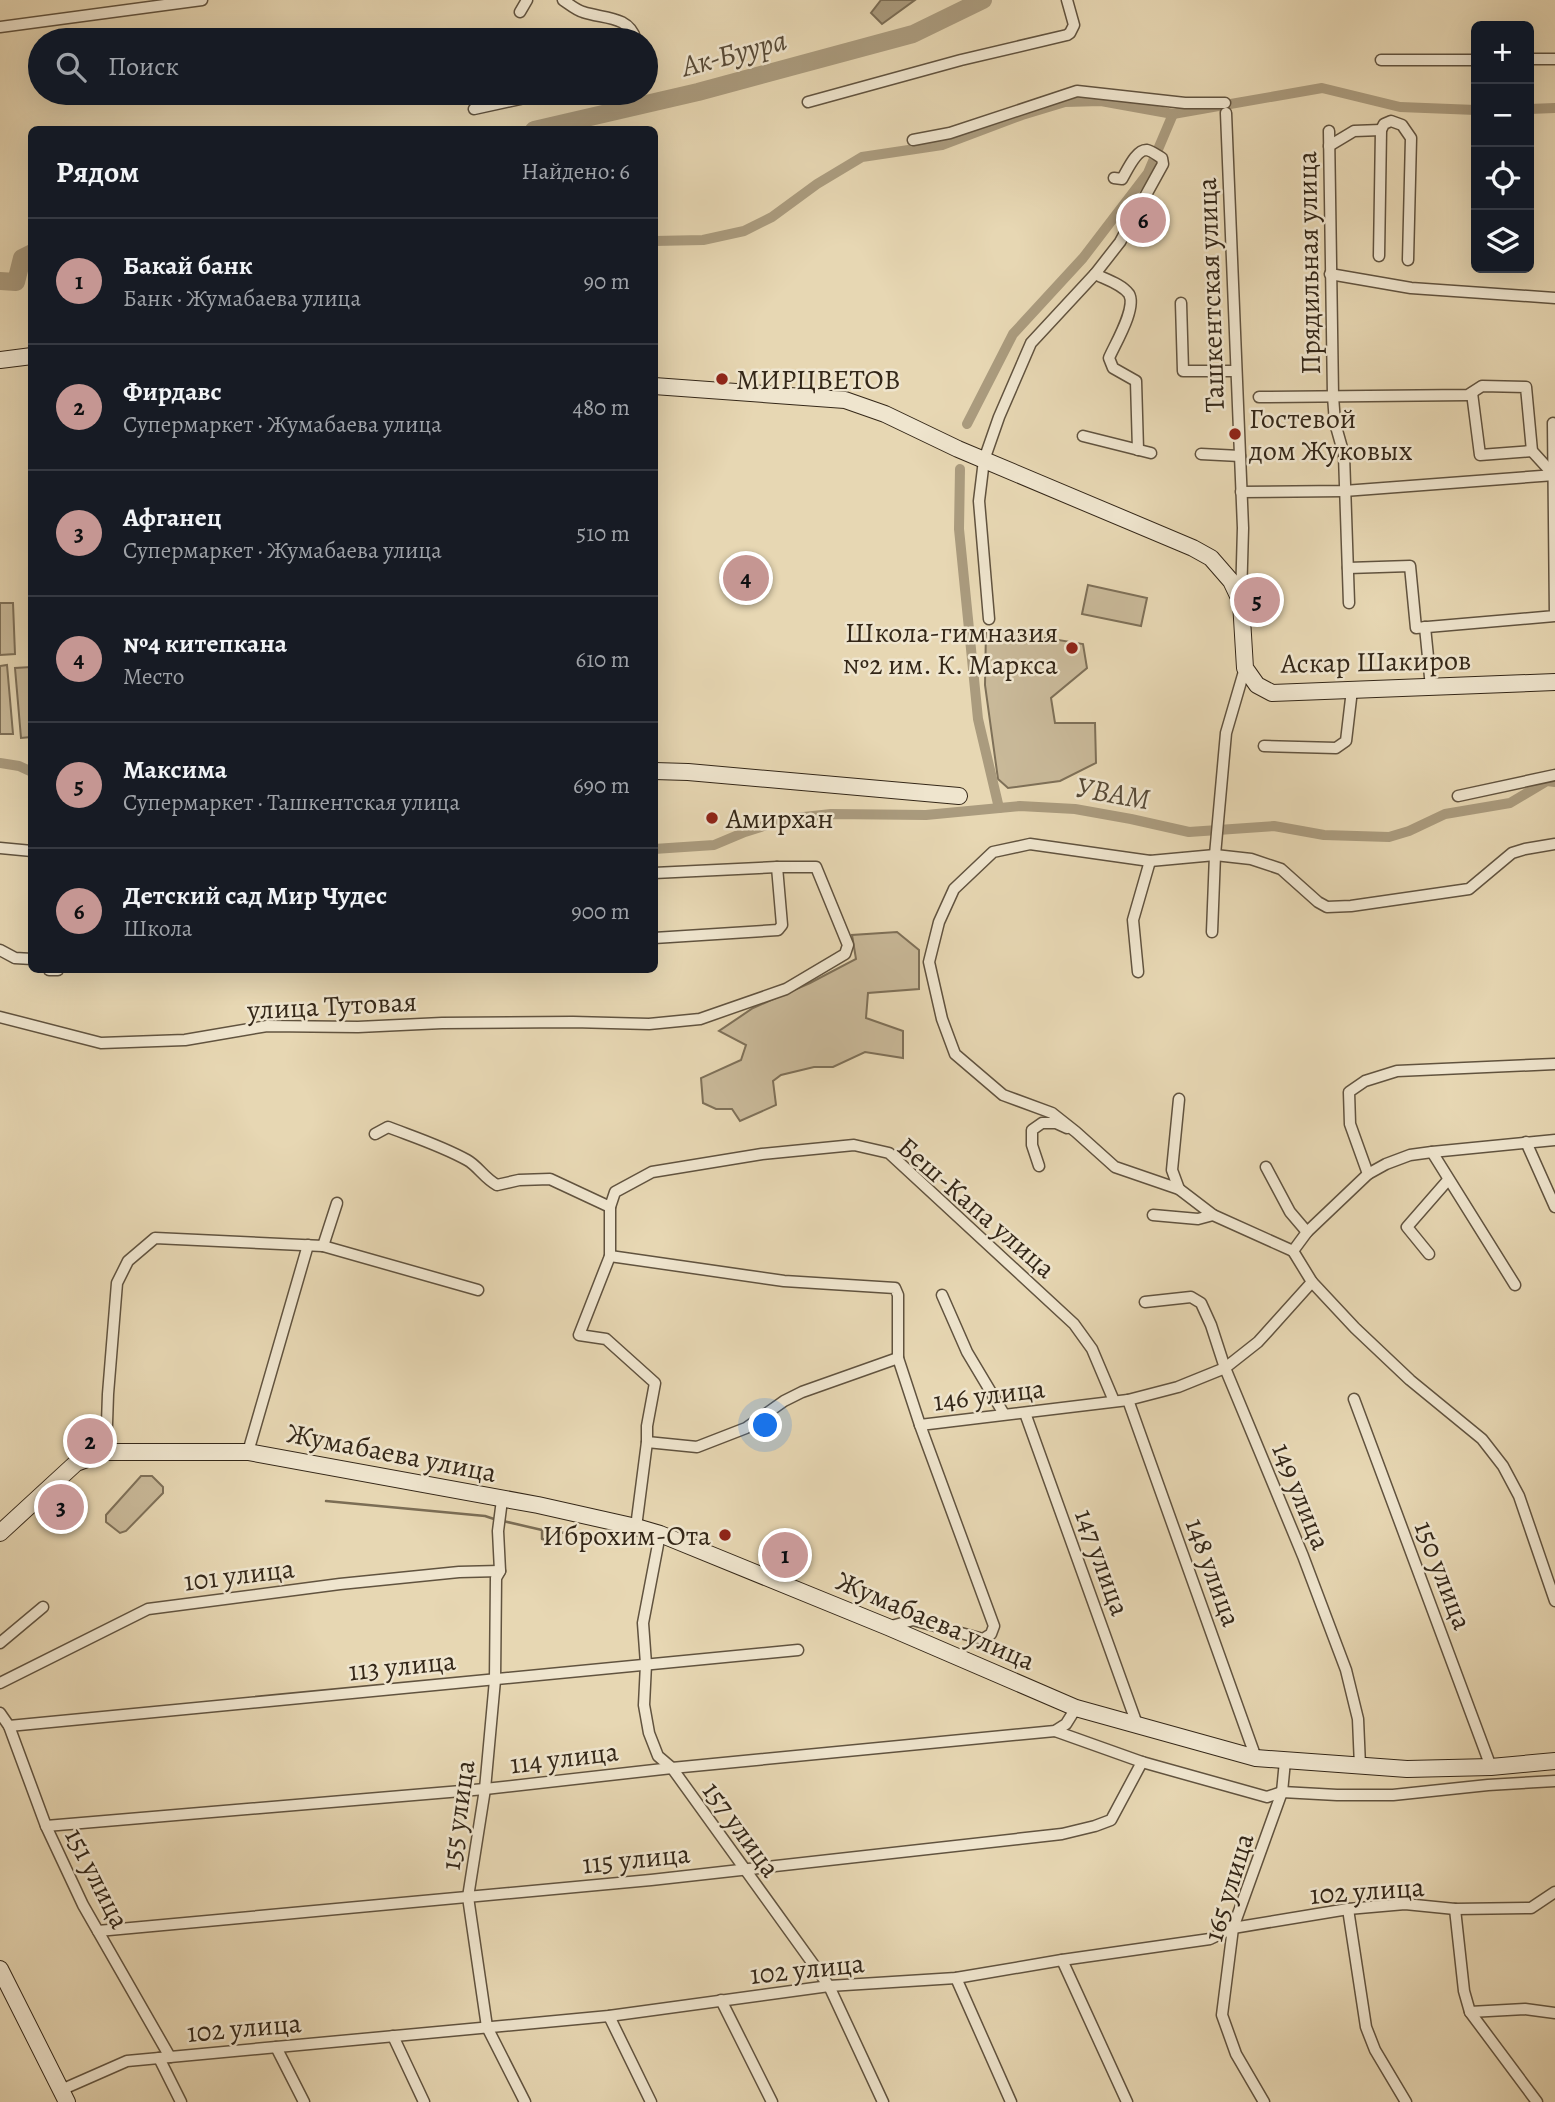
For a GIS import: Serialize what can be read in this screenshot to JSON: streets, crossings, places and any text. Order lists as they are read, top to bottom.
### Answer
{
  "streets": {
    "street": [
      "Прядильная улица",
      "Ташкентская улица",
      "Аскар Шакиров",
      "улица Тутовая",
      "Беш-Капа улица",
      "146 улица",
      "Жумабаева улица",
      "149 улица",
      "147 улица",
      "148 улица",
      "101 улица",
      "150 улица",
      "113 улица",
      "114 улица",
      "155 улица",
      "157 улица",
      "115 улица",
      "151 улица",
      "165 улица",
      "102 улица"
    ]
  },
  "crossings": [
    ["Ташкентская улица", "Аскар Шакиров"],
    ["Беш-Капа улица", "146 улица"],
    ["146 улица", "Жумабаева улица"],
    ["146 улица", "149 улица"],
    ["146 улица", "147 улица"],
    ["146 улица", "148 улица"],
    ["Жумабаева улица", "149 улица"],
    ["Жумабаева улица", "147 улица"],
    ["Жумабаева улица", "148 улица"],
    ["Жумабаева улица", "150 улица"],
    ["Жумабаева улица", "155 улица"],
    ["Жумабаева улица", "157 улица"],
    ["Жумабаева улица", "165 улица"],
    ["101 улица", "155 улица"],
    ["113 улица", "155 улица"],
    ["113 улица", "157 улица"],
    ["113 улица", "151 улица"],
    ["114 улица", "155 улица"],
    ["114 улица", "157 улица"],
    ["114 улица", "151 улица"],
    ["155 улица", "115 улица"],
    ["155 улица", "102 улица"],
    ["157 улица", "115 улица"],
    ["157 улица", "102 улица"],
    ["115 улица", "151 улица"],
    ["151 улица", "102 улица"],
    ["165 улица", "102 улица"]
  ],
  "water": ["Ак-Буура", "УВАМ"],
  "places": [
    "МИРЦВЕТОВ",
    "Гостевой дом Жуковых",
    "Школа-гимназия №2 им. К. Маркса",
    "Амирхан",
    "Иброхим-Ота"
  ],
  "page": {
    "map_buttons": ["+", "−"],
    "search": "Поиск",
    "heading": ["Рядом", "Найдено: 6"],
    "pins": [
      "6",
      "4",
      "5",
      "2",
      "3",
      "1"
    ],
    "list": [
      {
        "mark": "1",
        "name": "Бакай банк",
        "note": "Банк · Жумабаева улица",
        "value": "90 m"
      },
      {
        "mark": "2",
        "name": "Фирдавс",
        "note": "Супермаркет · Жумабаева улица",
        "value": "480 m"
      },
      {
        "mark": "3",
        "name": "Афганец",
        "note": "Супермаркет · Жумабаева улица",
        "value": "510 m"
      },
      {
        "mark": "4",
        "name": "№4 китепкана",
        "note": "Место",
        "value": "610 m"
      },
      {
        "mark": "5",
        "name": "Максима",
        "note": "Супермаркет · Ташкентская улица",
        "value": "690 m"
      },
      {
        "mark": "6",
        "name": "Детский сад Мир Чудес",
        "note": "Школа",
        "value": "900 m"
      }
    ]
  }
}
